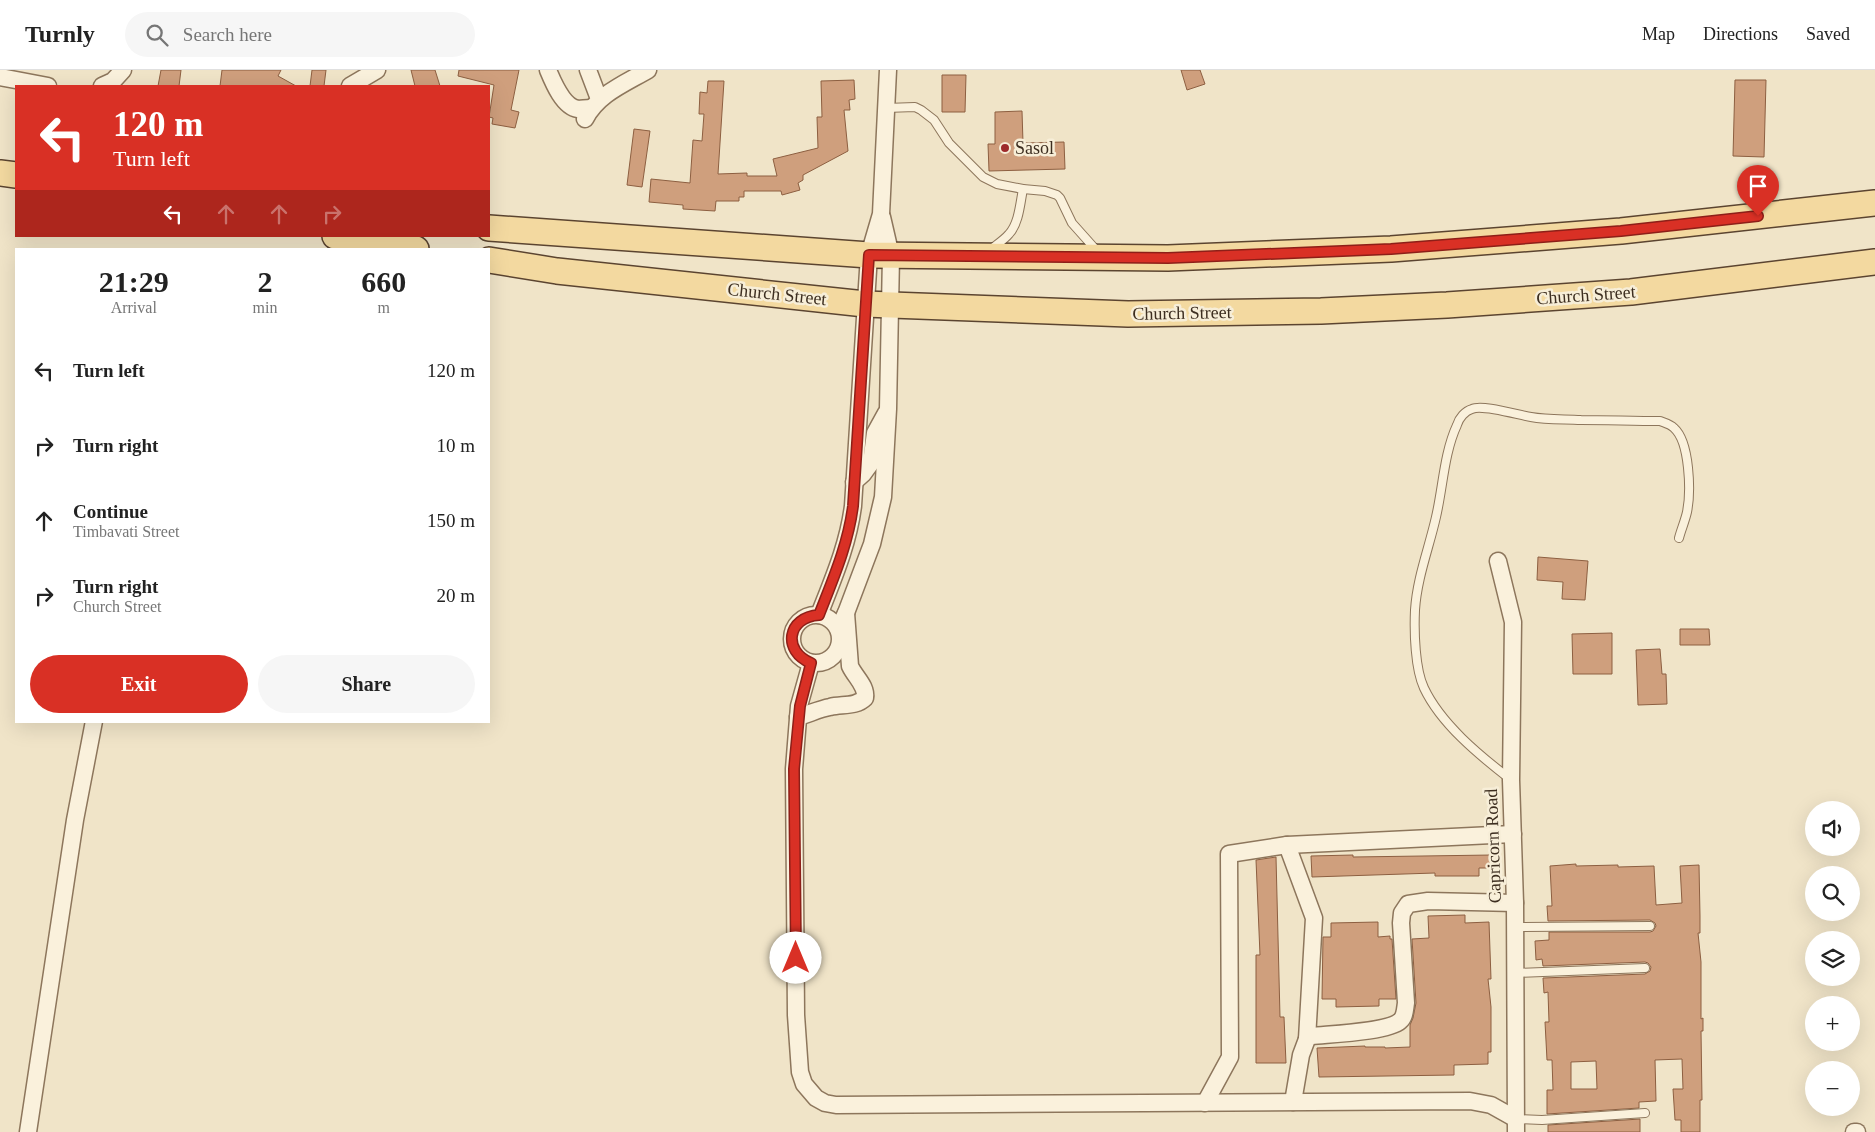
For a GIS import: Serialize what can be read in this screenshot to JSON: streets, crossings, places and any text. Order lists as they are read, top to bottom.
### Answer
{
  "streets": {
    "main road": ["Church Street"],
    "street": ["Capricorn Road"]
  },
  "places": ["Sasol"],
  "page": {
    "header": "Turnly",
    "search": "Search here",
    "nav": ["Map", "Directions", "Saved"],
    "turn": ["120 m", "Turn left"],
    "eta": [
      "21:29",
      "Arrival",
      "2",
      "min",
      "660",
      "m"
    ],
    "list": [
      {
        "name": "Turn left",
        "value": "120 m"
      },
      {
        "name": "Turn right",
        "value": "10 m"
      },
      {
        "name": "Continue",
        "note": "Timbavati Street",
        "value": "150 m"
      },
      {
        "name": "Turn right",
        "note": "Church Street",
        "value": "20 m"
      }
    ],
    "buttons": ["Exit", "Share"],
    "map_buttons": ["+", "−"]
  }
}
